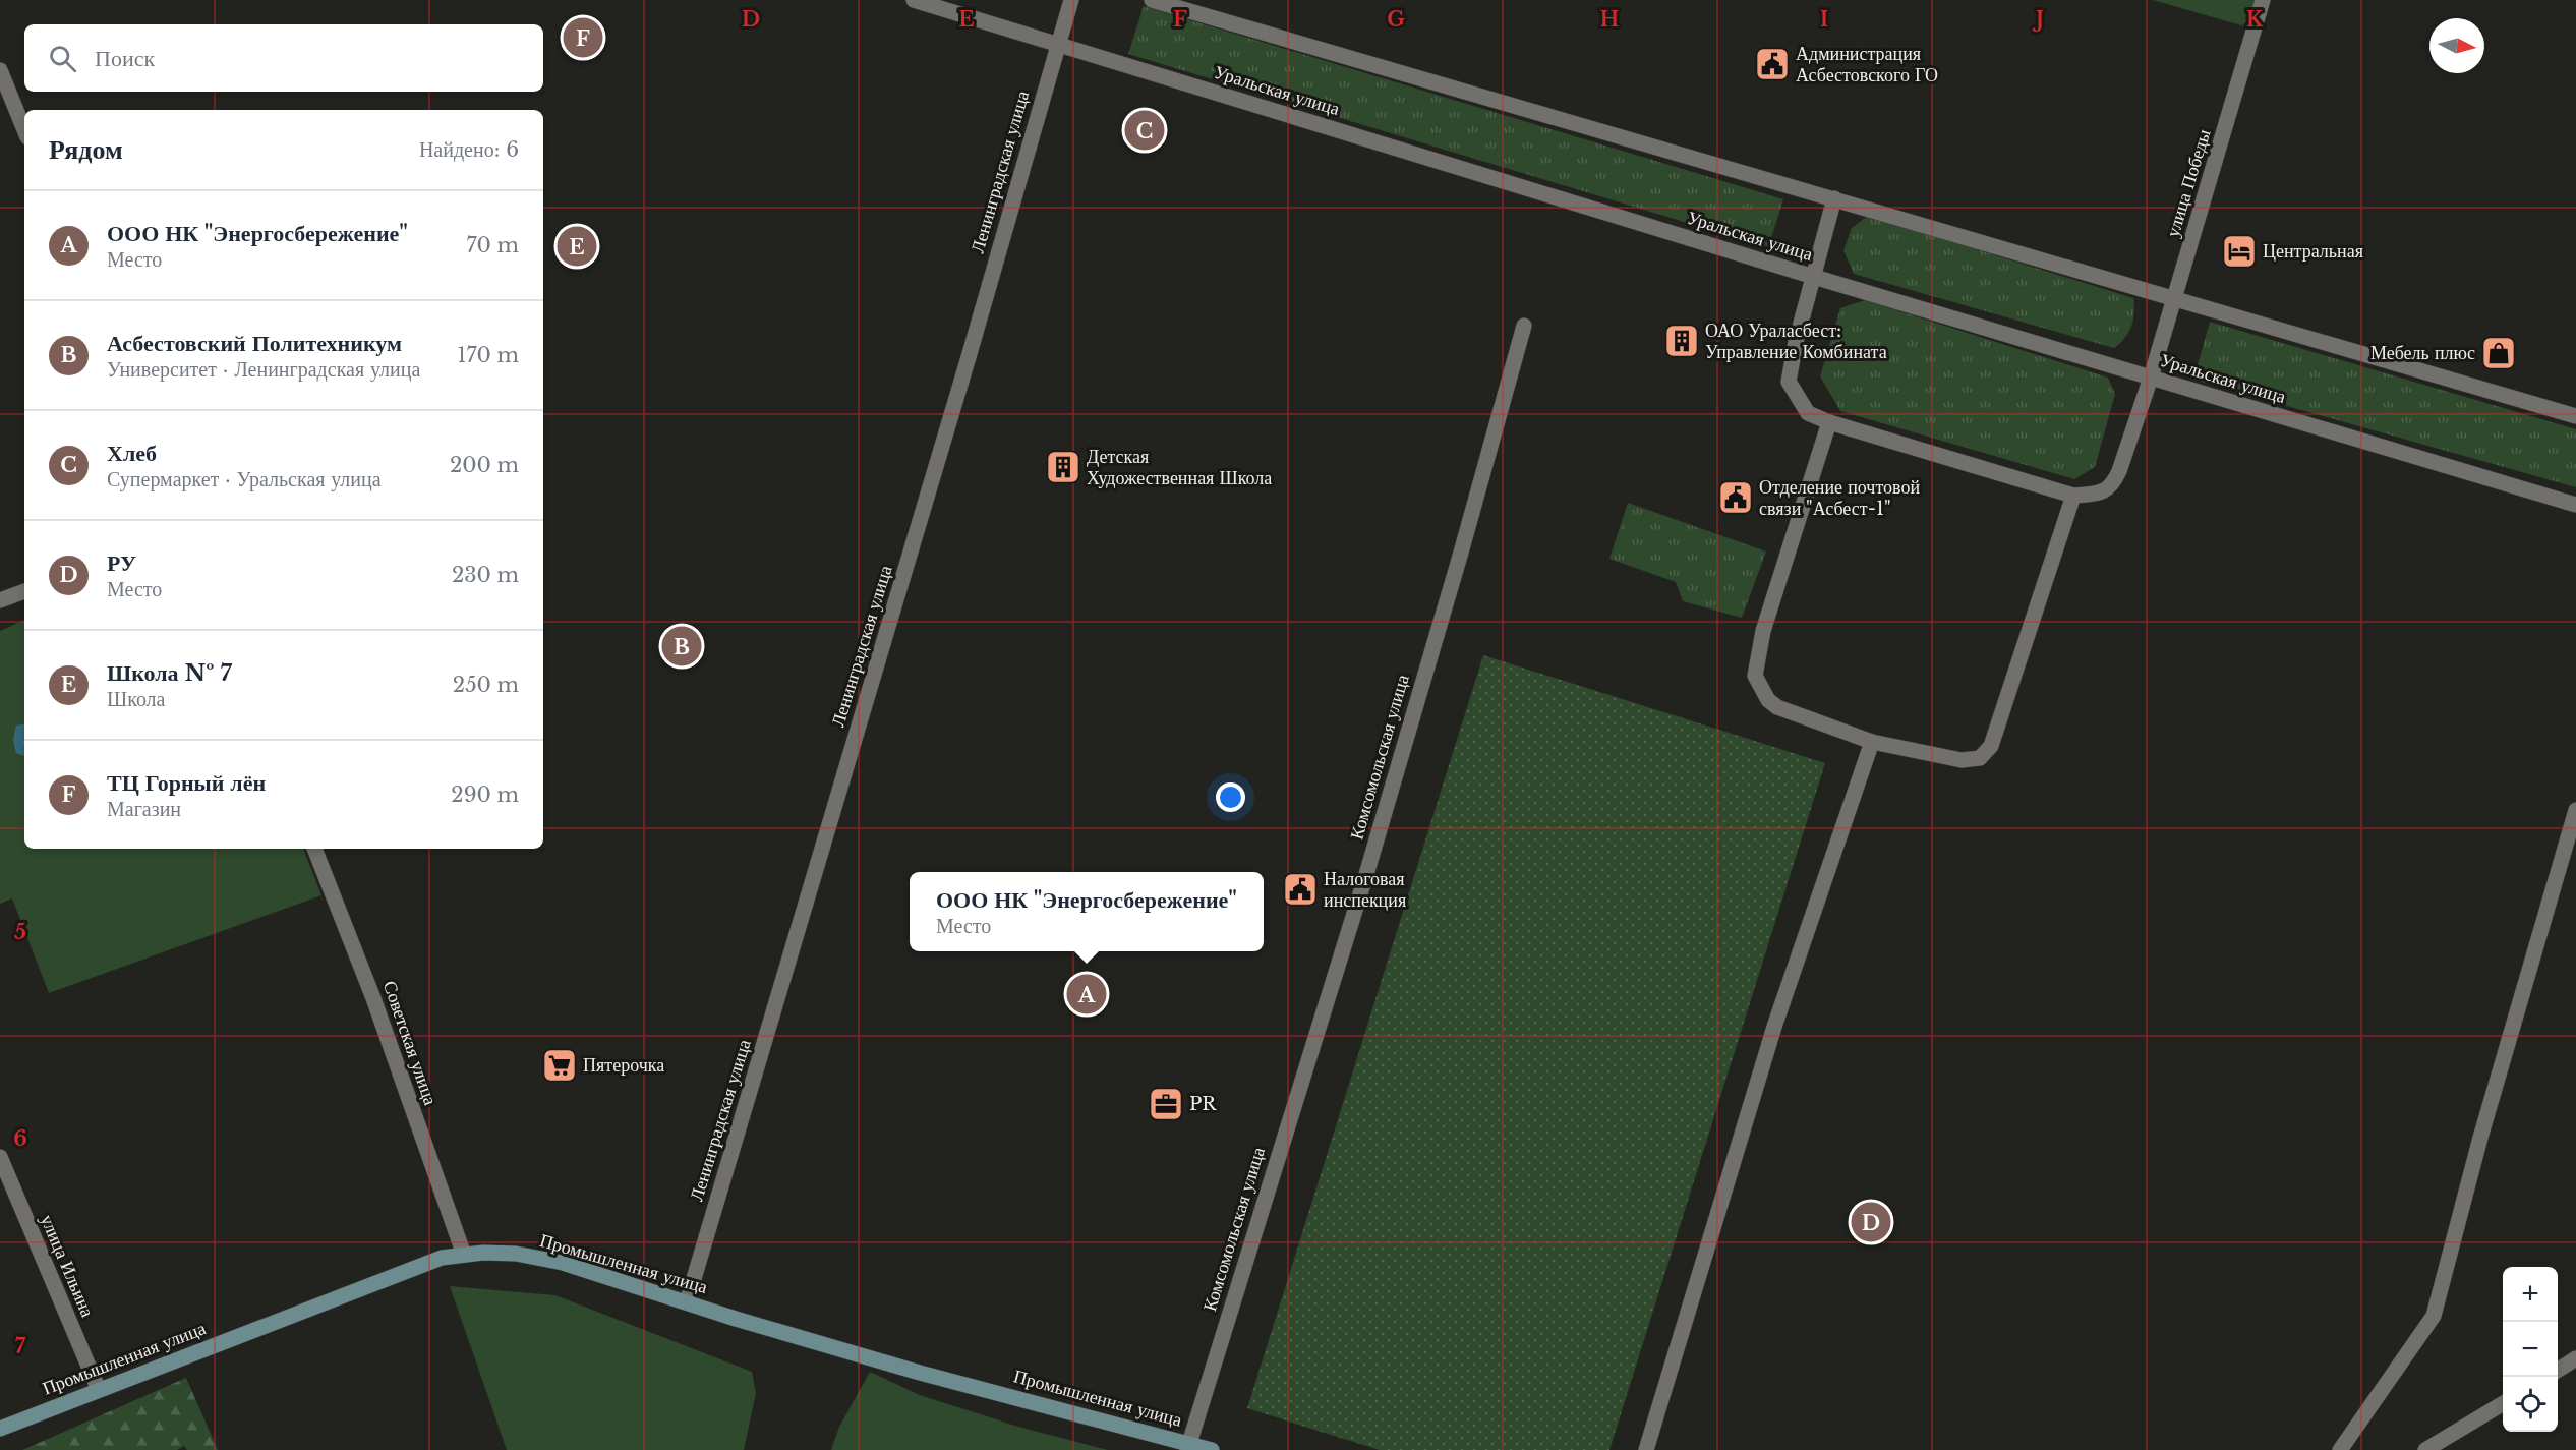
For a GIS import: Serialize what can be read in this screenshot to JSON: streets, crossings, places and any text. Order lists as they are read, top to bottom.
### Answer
{
  "streets": {
    "main road": ["Промышленная улица"],
    "street": [
      "Уральская улица",
      "Ленинградская улица",
      "улица Победы",
      "Комсомольская улица",
      "Советская улица",
      "улица Ильина"
    ]
  },
  "crossings": [
    ["Уральская улица", "Ленинградская улица"],
    ["Уральская улица", "улица Победы"],
    ["Ленинградская улица", "Промышленная улица"],
    ["Комсомольская улица", "Промышленная улица"],
    ["Советская улица", "Промышленная улица"],
    ["Промышленная улица", "улица Ильина"]
  ],
  "places": {
    "public building": ["Администрация Асбестовского ГО", "Отделение почтовой связи \"Асбест-1\"", "Налоговая инспекция"],
    "hotel": ["Центральная"],
    "building": ["ОАО Ураласбест: Управление Комбината", "Детская Художественная Школа"],
    "shop": ["Мебель плюс"],
    "supermarket": ["Пятерочка"],
    "office": ["PR"]
  },
  "north": "right",
  "page": {
    "pins": [
      "F",
      "C",
      "E",
      "B",
      "A",
      "D"
    ],
    "search": "Поиск",
    "heading": ["Рядом", "Найдено: 6"],
    "list": [
      {
        "mark": "A",
        "name": "ООО НК \"Энергосбережение\"",
        "note": "Место",
        "value": "70 m"
      },
      {
        "mark": "B",
        "name": "Асбестовский Политехникум",
        "note": "Университет · Ленинградская улица",
        "value": "170 m"
      },
      {
        "mark": "C",
        "name": "Хлеб",
        "note": "Супермаркет · Уральская улица",
        "value": "200 m"
      },
      {
        "mark": "D",
        "name": "РУ",
        "note": "Место",
        "value": "230 m"
      },
      {
        "mark": "E",
        "name": "Школа № 7",
        "note": "Школа",
        "value": "250 m"
      },
      {
        "mark": "F",
        "name": "ТЦ Горный лён",
        "note": "Магазин",
        "value": "290 m"
      }
    ],
    "popup": ["ООО НК \"Энергосбережение\"", "Место"],
    "map_buttons": ["+", "−"]
  },
  "grid": {
    "columns": [
      "D",
      "E",
      "F",
      "G",
      "H",
      "I",
      "J",
      "K"
    ],
    "rows": ["5", "6", "7"]
  }
}
